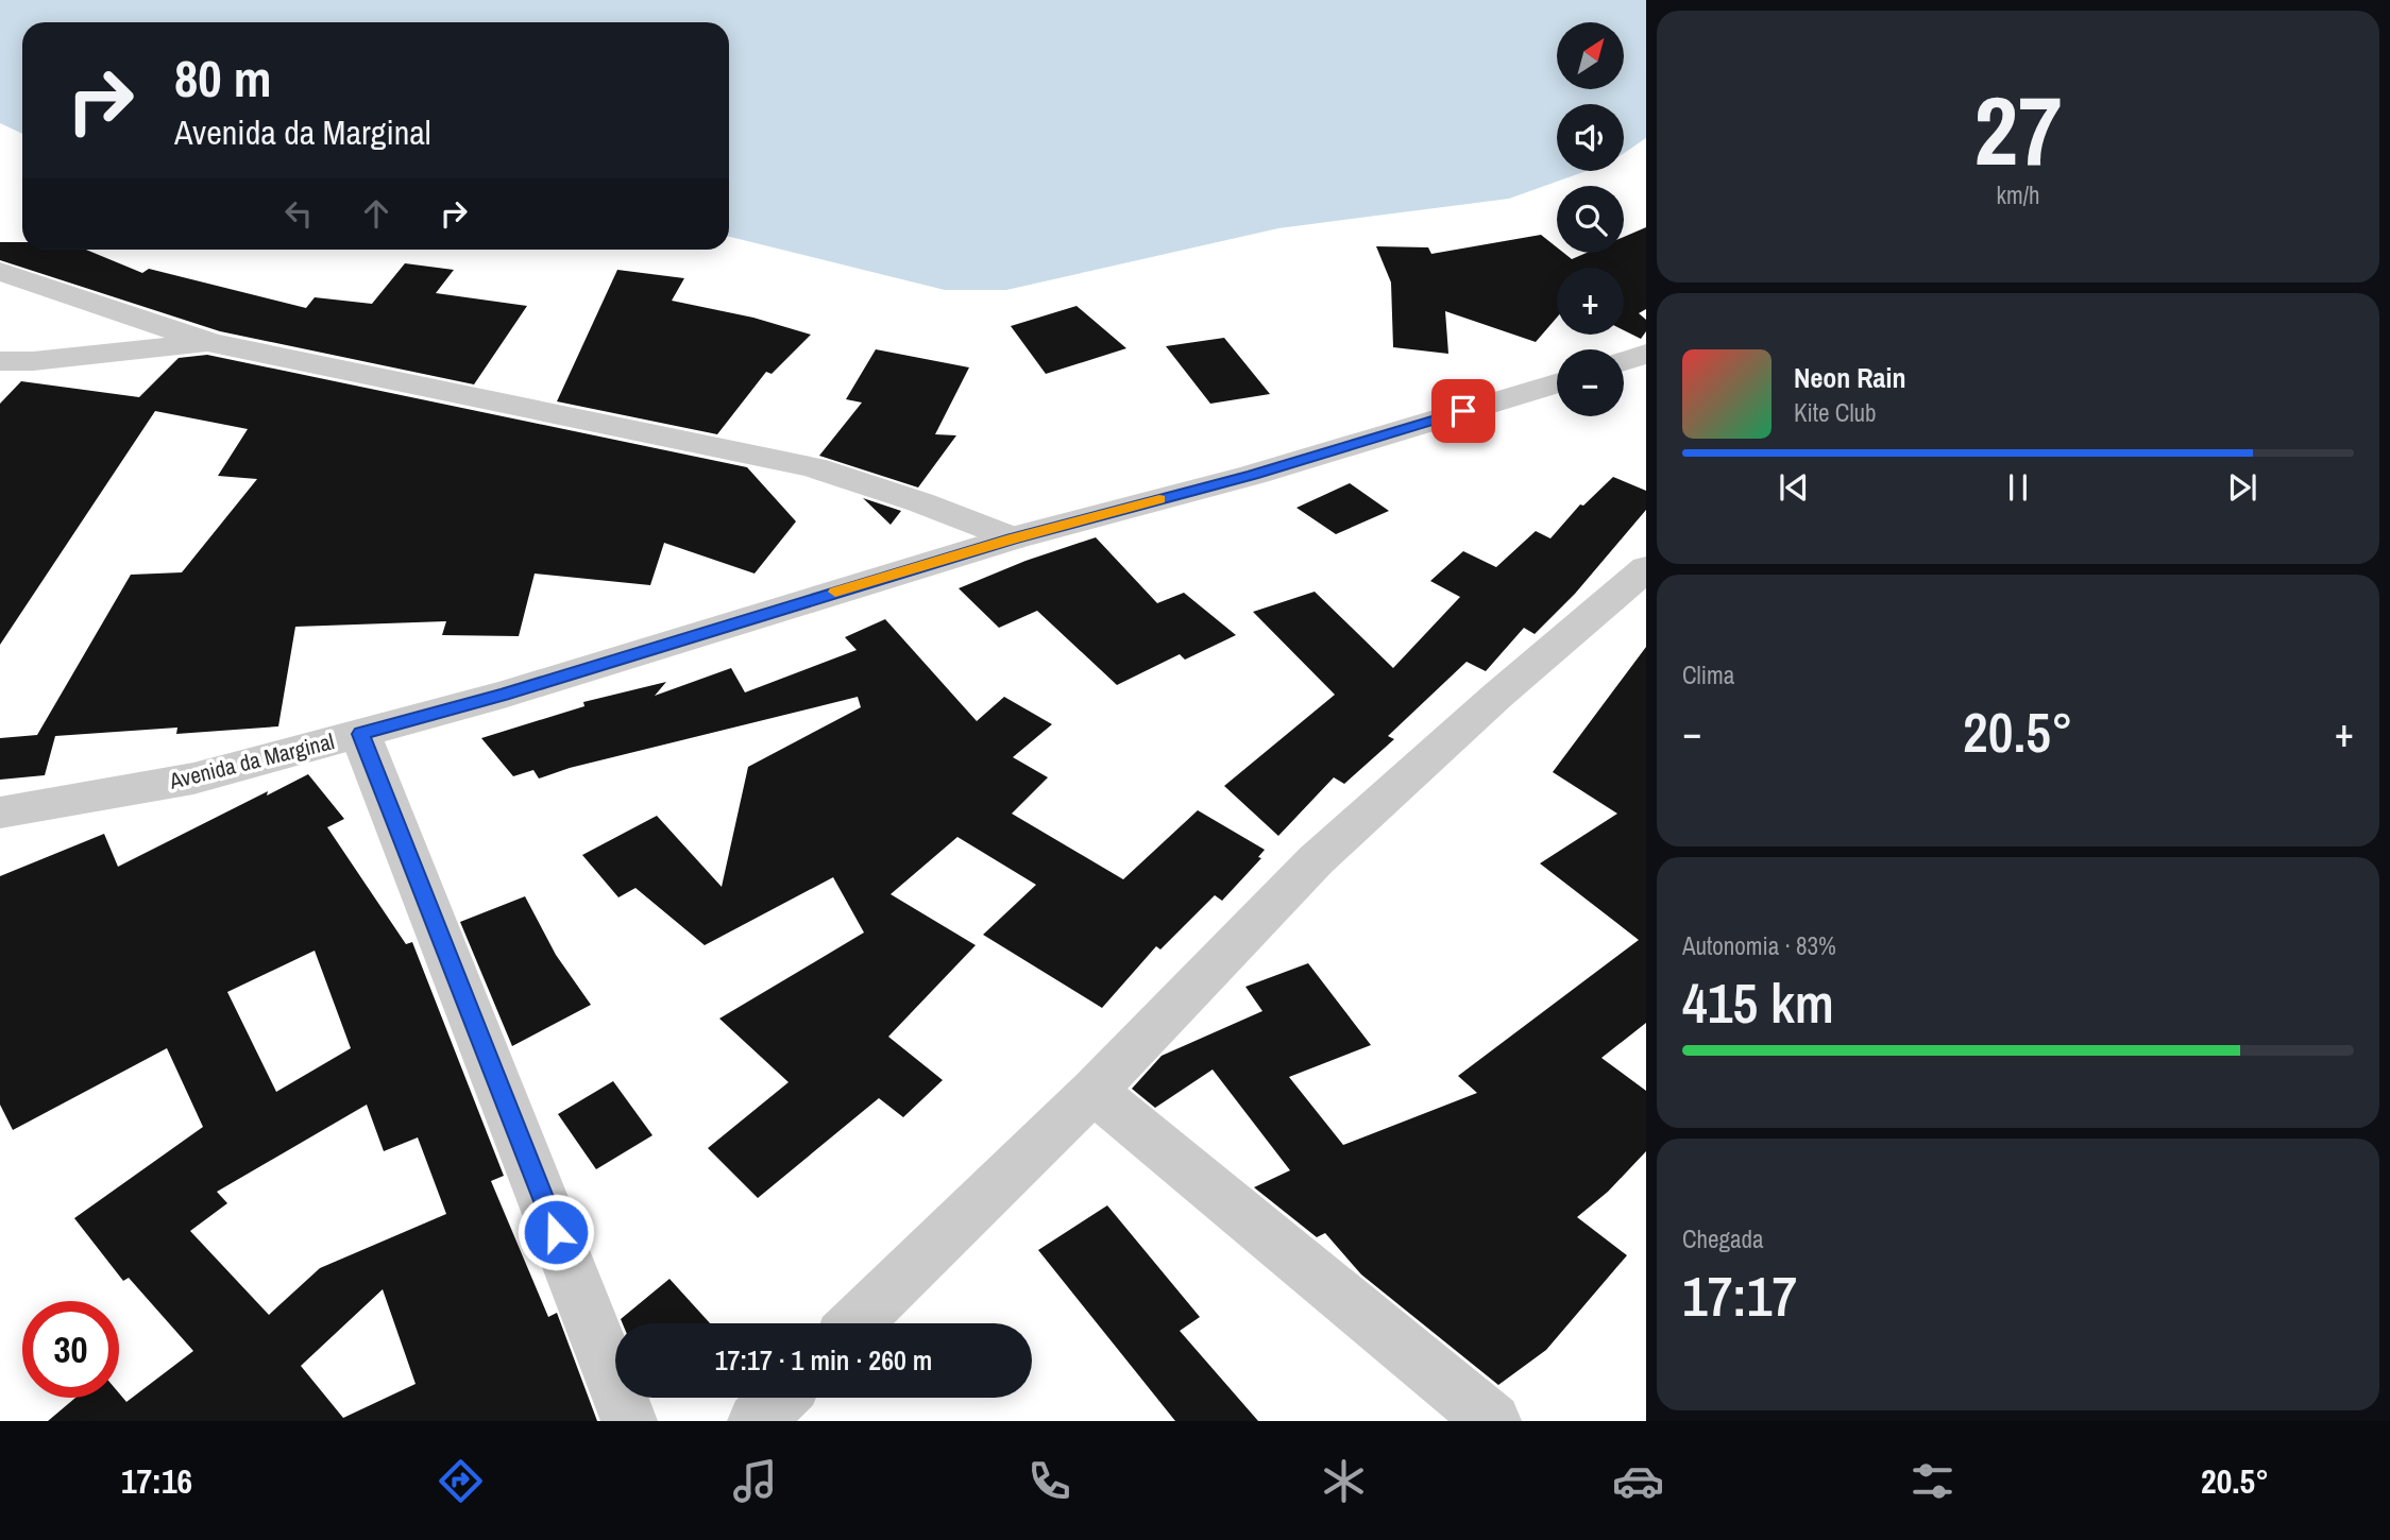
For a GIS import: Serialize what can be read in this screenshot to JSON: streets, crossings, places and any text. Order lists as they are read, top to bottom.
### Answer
{
  "streets": {
    "street": ["Avenida da Marginal"]
  },
  "north": "top right",
  "page": {
    "tile": [
      ["27", "km/h"],
      "Clima",
      ["Autonomia · 83%", "415 km"],
      ["Chegada", "17:17"]
    ],
    "map_buttons": ["+", "−"],
    "turn": ["80 m", "Avenida da Marginal"],
    "song": ["Neon Rain", "Kite Club"],
    "heat": ["−", "20.5°", "+"],
    "limit": "30",
    "trip": "17:17 · 1 min · 260 m",
    "tabs": ["17:16", "20.5°"]
  }
}
